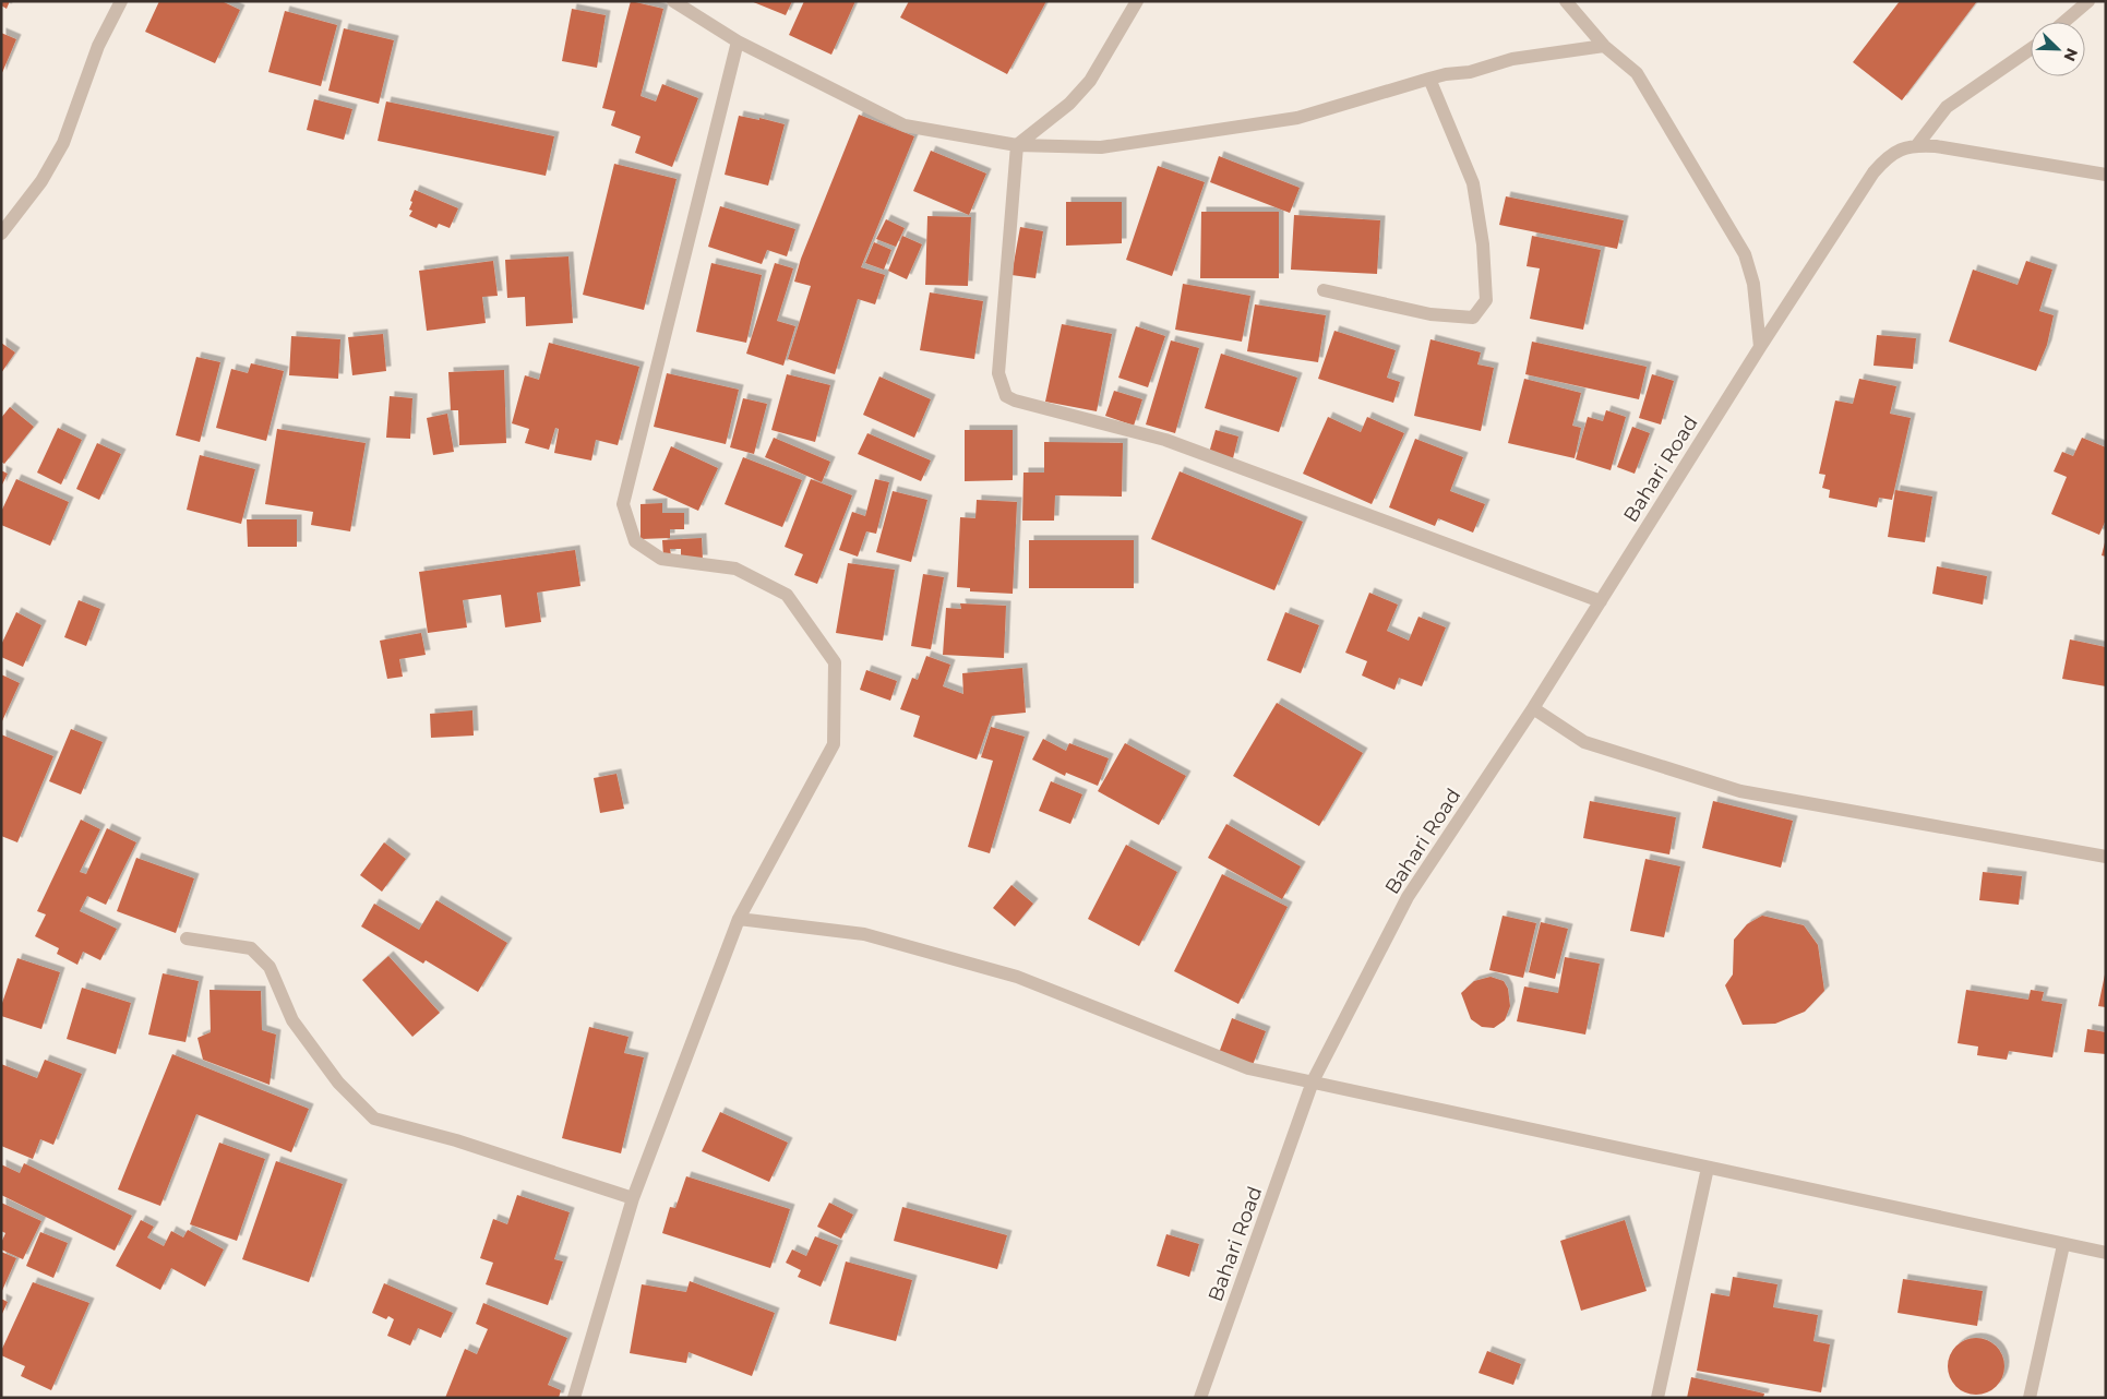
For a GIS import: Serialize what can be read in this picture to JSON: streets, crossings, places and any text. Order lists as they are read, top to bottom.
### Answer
{
  "streets": {
    "street": ["Bahari Road"]
  },
  "north": "bottom right"
}
